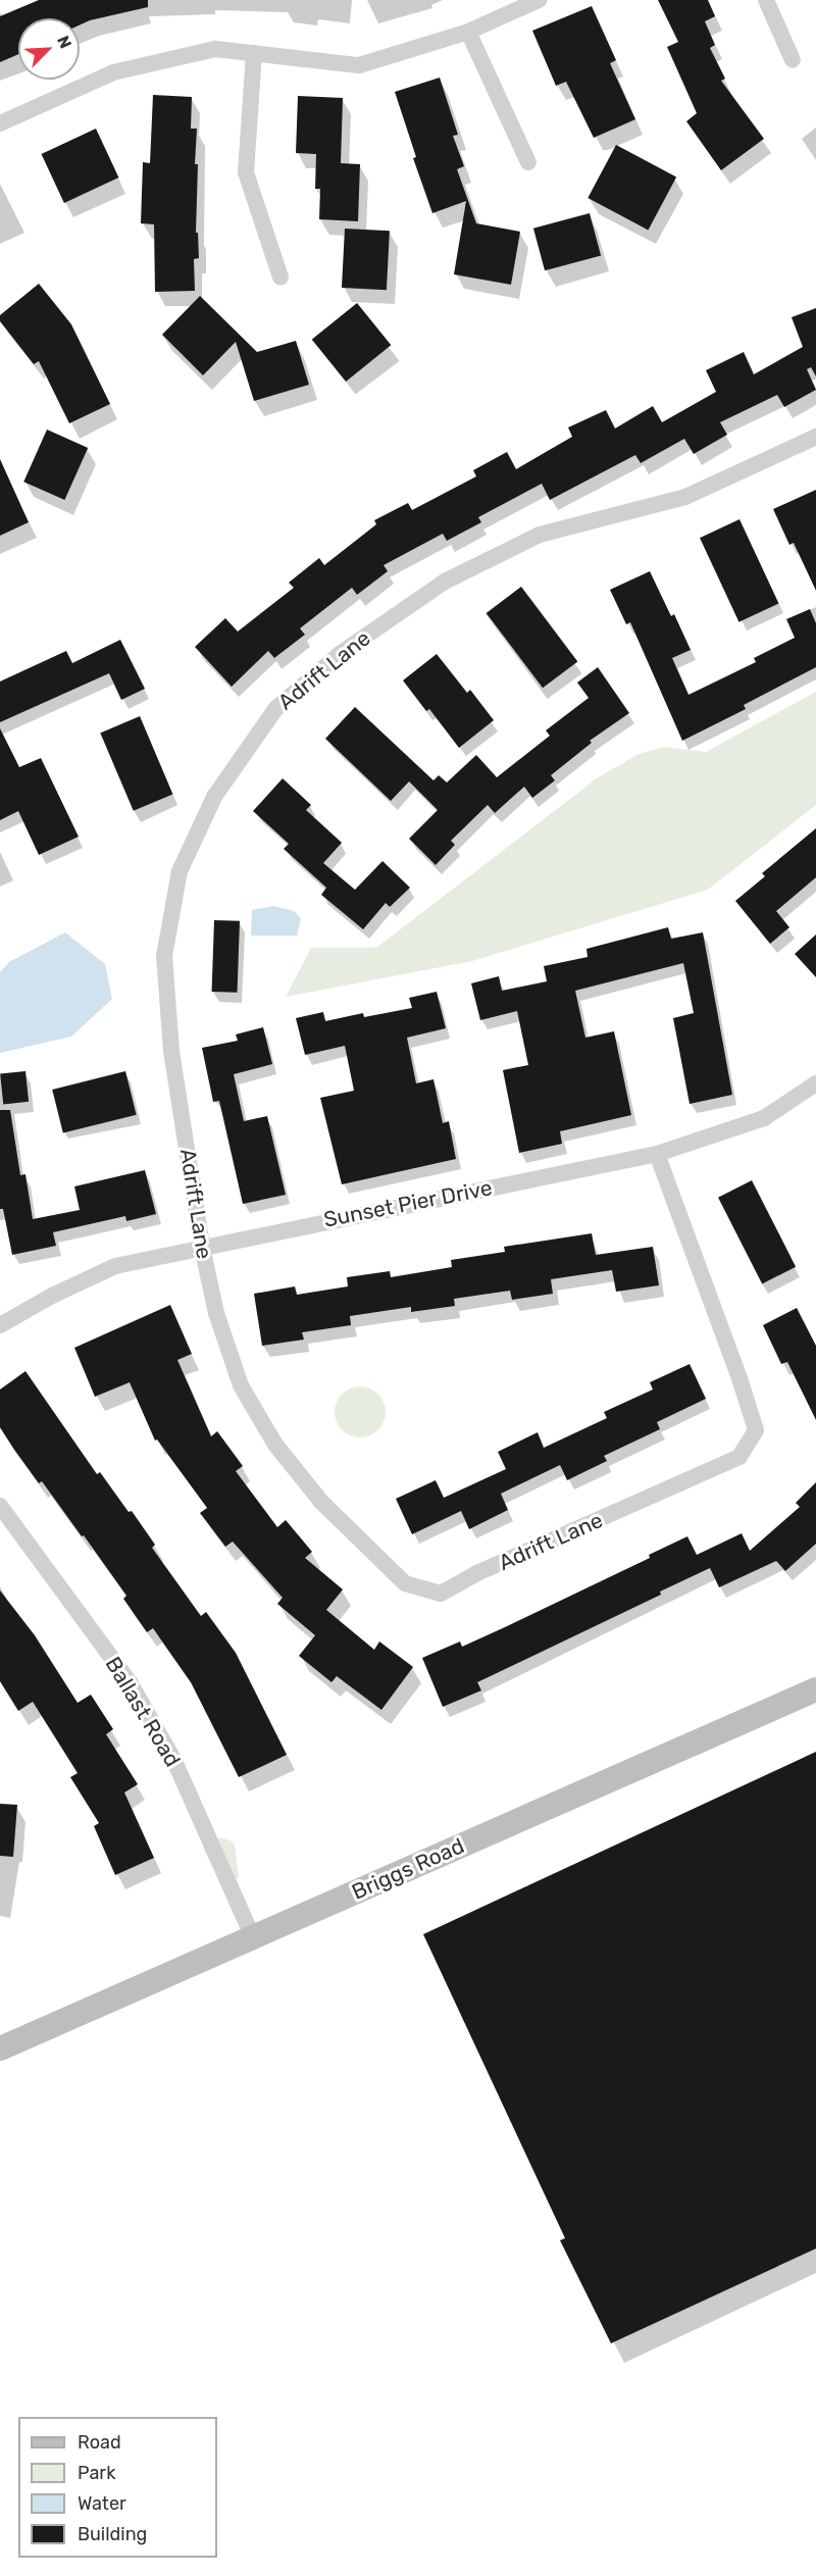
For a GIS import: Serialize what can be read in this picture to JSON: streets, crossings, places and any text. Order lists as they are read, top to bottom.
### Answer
{
  "streets": {
    "main road": ["Briggs Road"],
    "street": ["Adrift Lane", "Sunset Pier Drive", "Ballast Road"]
  },
  "crossings": [
    ["Adrift Lane", "Sunset Pier Drive"],
    ["Ballast Road", "Briggs Road"]
  ],
  "legend": [
    "Road",
    "Park",
    "Water",
    "Building"
  ],
  "north": "top right"
}
